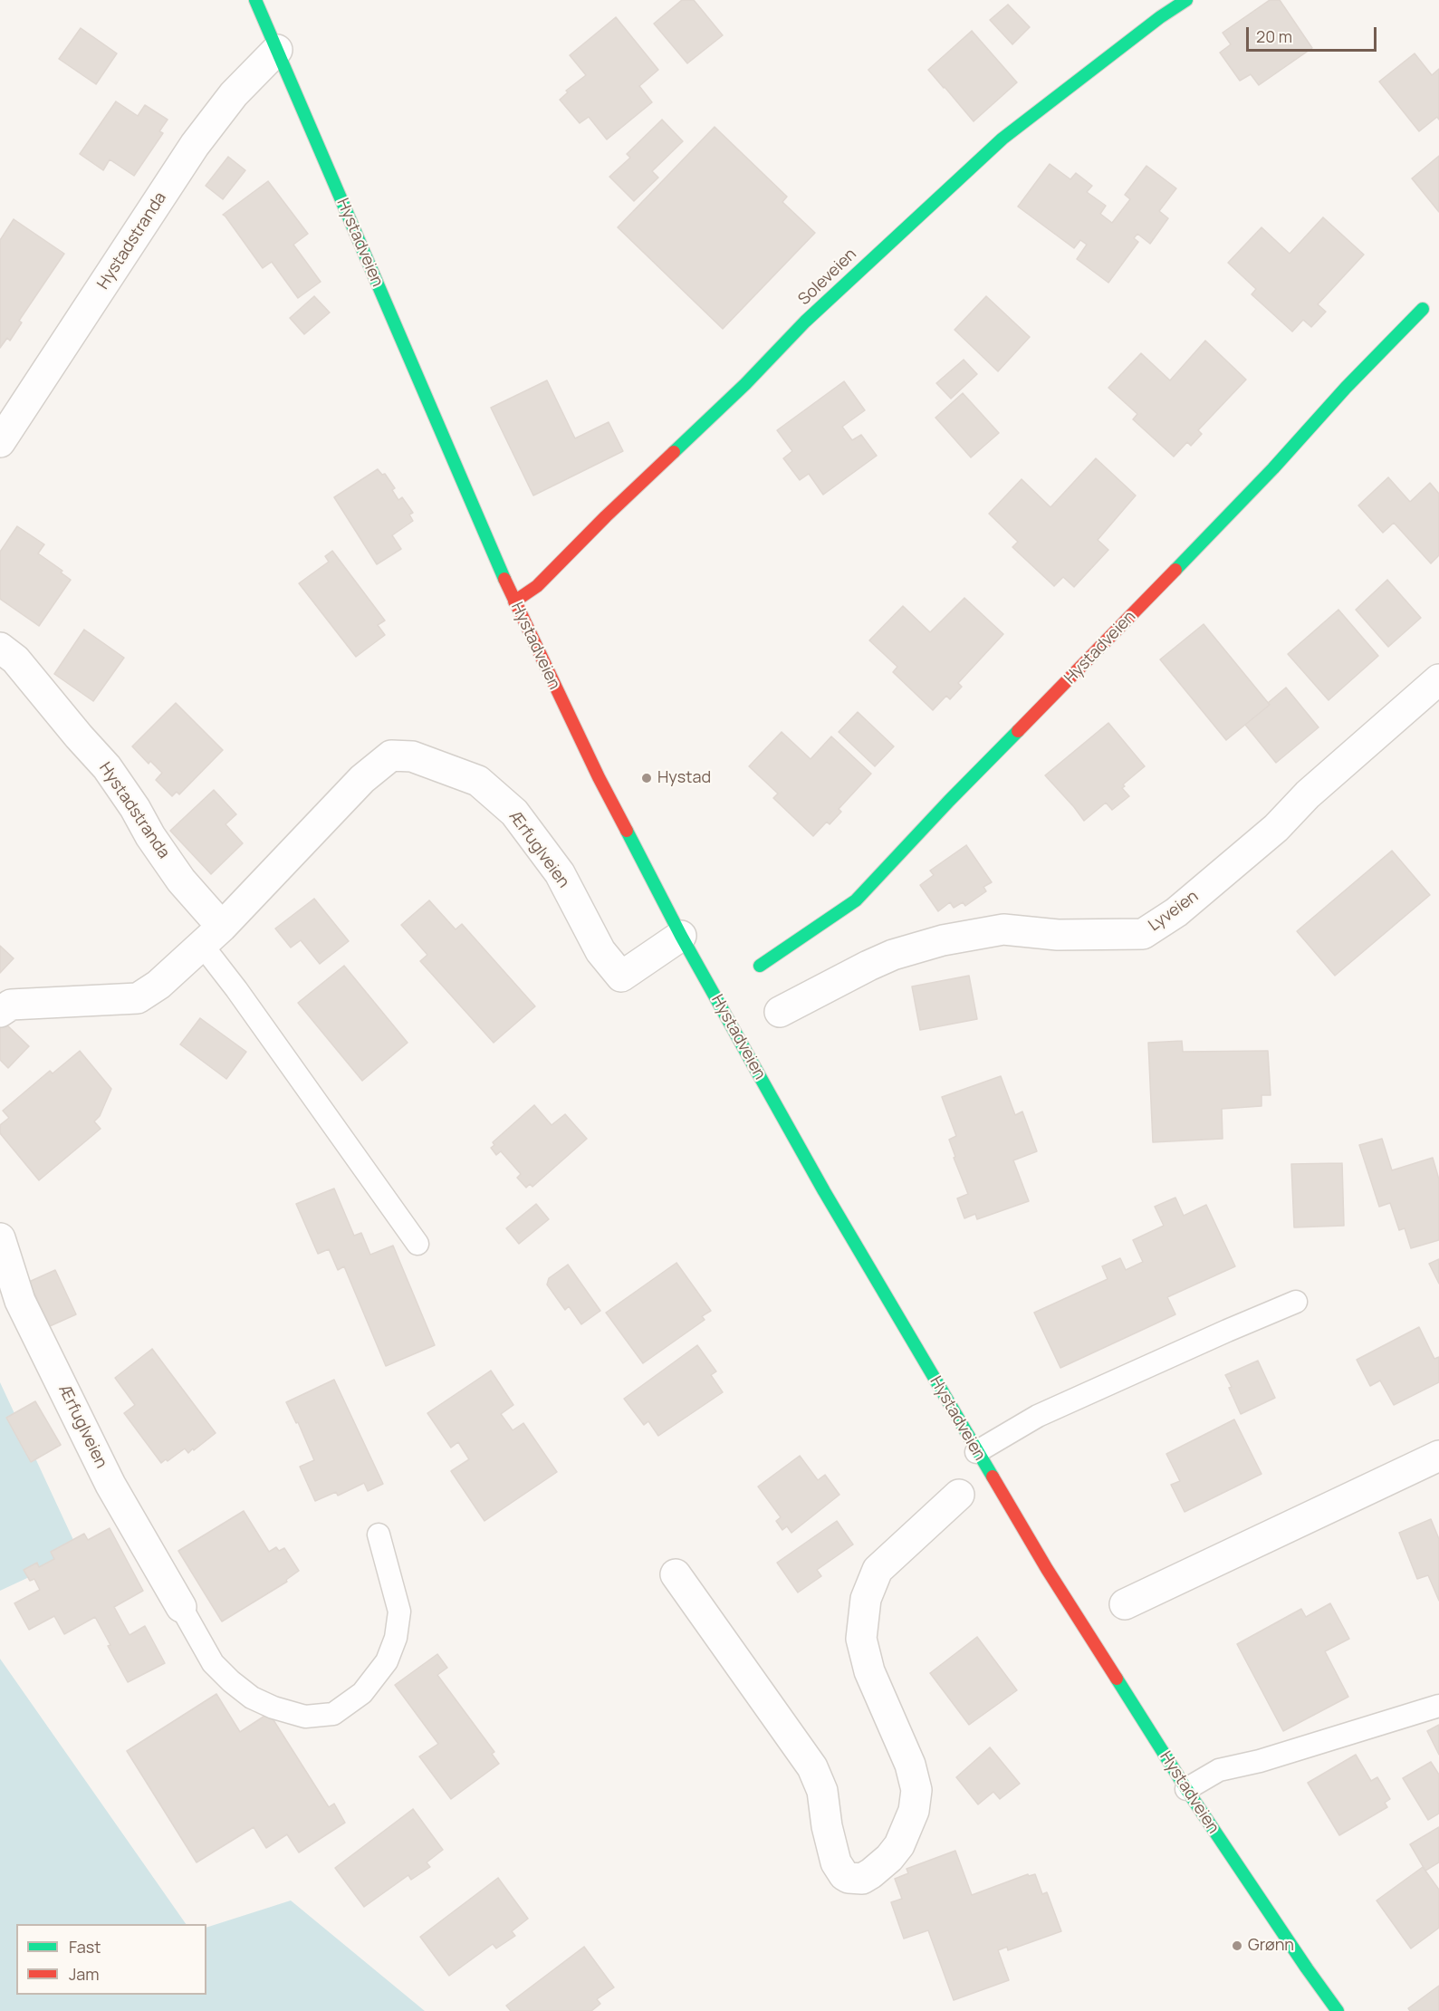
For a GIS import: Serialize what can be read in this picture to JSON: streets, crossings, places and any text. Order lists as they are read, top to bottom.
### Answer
{
  "streets": {
    "main road": ["Hystadveien", "Soleveien"],
    "street": ["Hystadstranda", "Ærfuglveien", "Lyveien"]
  },
  "crossings": [
    ["Hystadstranda", "Hystadveien"],
    ["Hystadstranda", "Ærfuglveien"],
    ["Hystadveien", "Soleveien"],
    ["Hystadveien", "Ærfuglveien"]
  ],
  "places": ["Hystad", "Grønn"],
  "legend": ["Fast", "Jam"],
  "scale_bar": "20 m"
}
